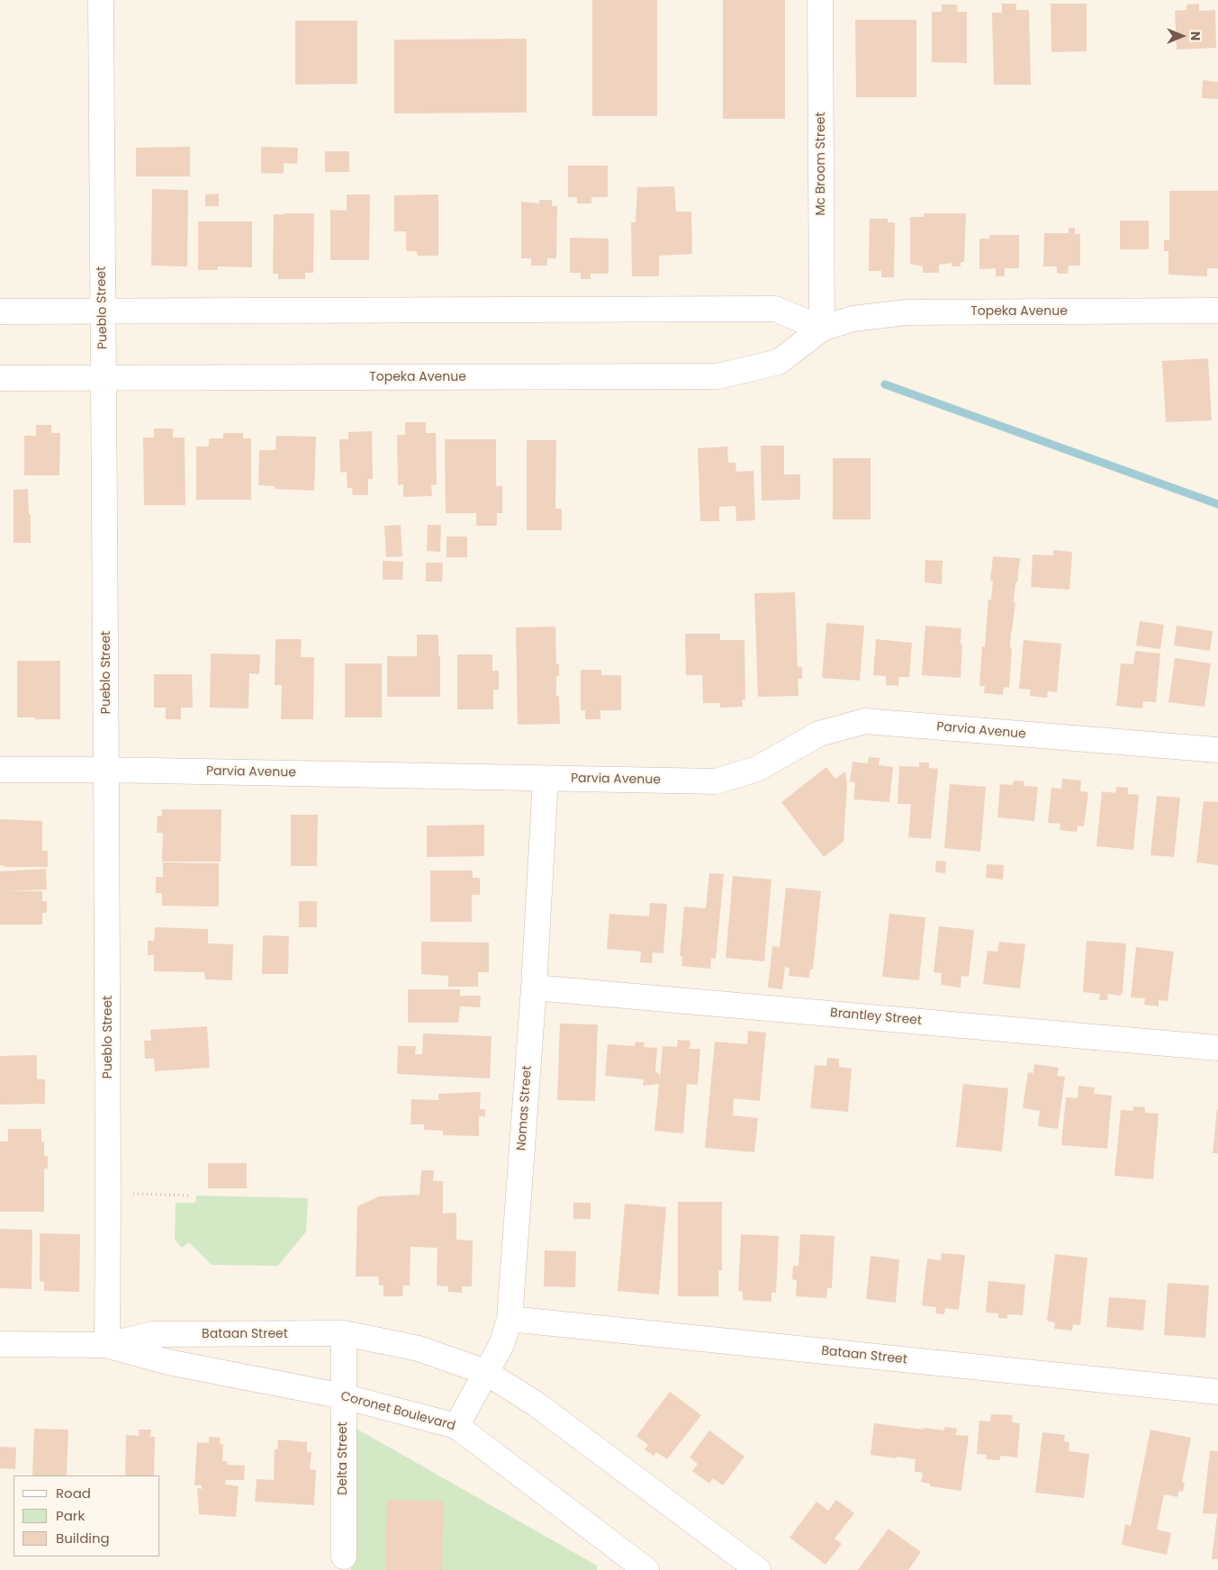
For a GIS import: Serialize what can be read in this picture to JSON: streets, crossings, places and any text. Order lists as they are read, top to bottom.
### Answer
{
  "streets": {
    "street": [
      "Mc Broom Street",
      "Pueblo Street",
      "Topeka Avenue",
      "Parvia Avenue",
      "Brantley Street",
      "Nomas Street",
      "Bataan Street",
      "Coronet Boulevard",
      "Delta Street"
    ]
  },
  "crossings": [
    ["Mc Broom Street", "Topeka Avenue"],
    ["Pueblo Street", "Topeka Avenue"],
    ["Pueblo Street", "Parvia Avenue"],
    ["Pueblo Street", "Bataan Street"],
    ["Pueblo Street", "Coronet Boulevard"],
    ["Parvia Avenue", "Nomas Street"],
    ["Brantley Street", "Nomas Street"],
    ["Nomas Street", "Bataan Street"],
    ["Nomas Street", "Coronet Boulevard"],
    ["Bataan Street", "Coronet Boulevard"],
    ["Bataan Street", "Delta Street"],
    ["Coronet Boulevard", "Delta Street"]
  ],
  "legend": ["Road", "Park", "Building"],
  "north": "right"
}
